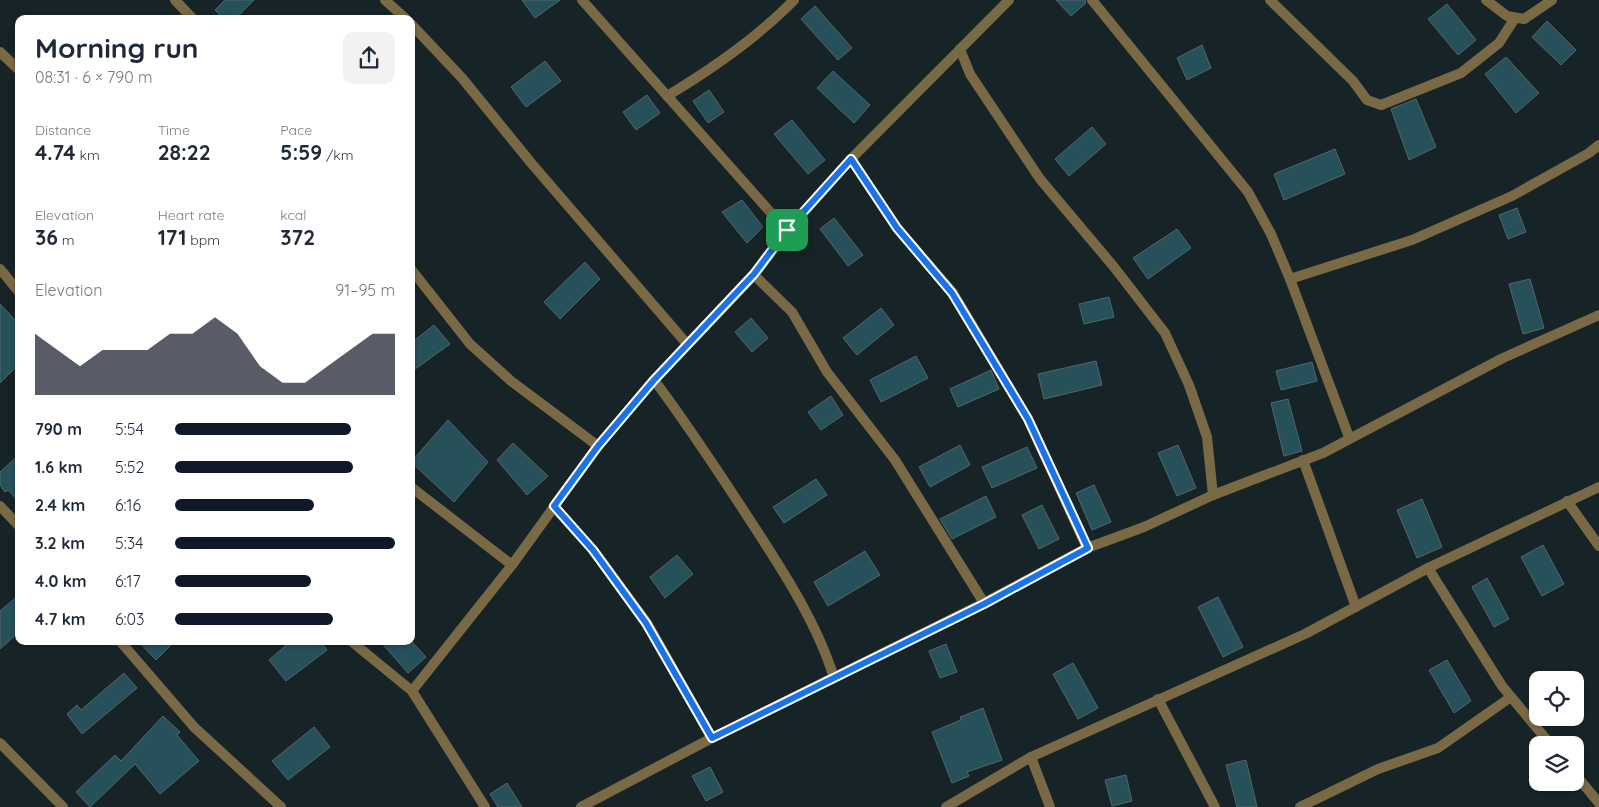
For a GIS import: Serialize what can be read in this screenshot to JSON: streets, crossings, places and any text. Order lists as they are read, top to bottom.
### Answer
{
  "page": {
    "heading": ["Morning run", "08:31 · 6 × 790 m"],
    "stats": [
      ["Distance", "4.74 km"],
      ["Time", "28:22"],
      ["Pace", "5:59 /km"],
      ["Elevation", "36 m"],
      ["Heart rate", "171 bpm"],
      ["kcal", "372"]
    ],
    "chart": ["Elevation", "91–95 m"],
    "list": [
      {
        "name": "790 m",
        "note": "5:54"
      },
      {
        "name": "1.6 km",
        "note": "5:52"
      },
      {
        "name": "2.4 km",
        "note": "6:16"
      },
      {
        "name": "3.2 km",
        "note": "5:34"
      },
      {
        "name": "4.0 km",
        "note": "6:17"
      },
      {
        "name": "4.7 km",
        "note": "6:03"
      }
    ]
  }
}
